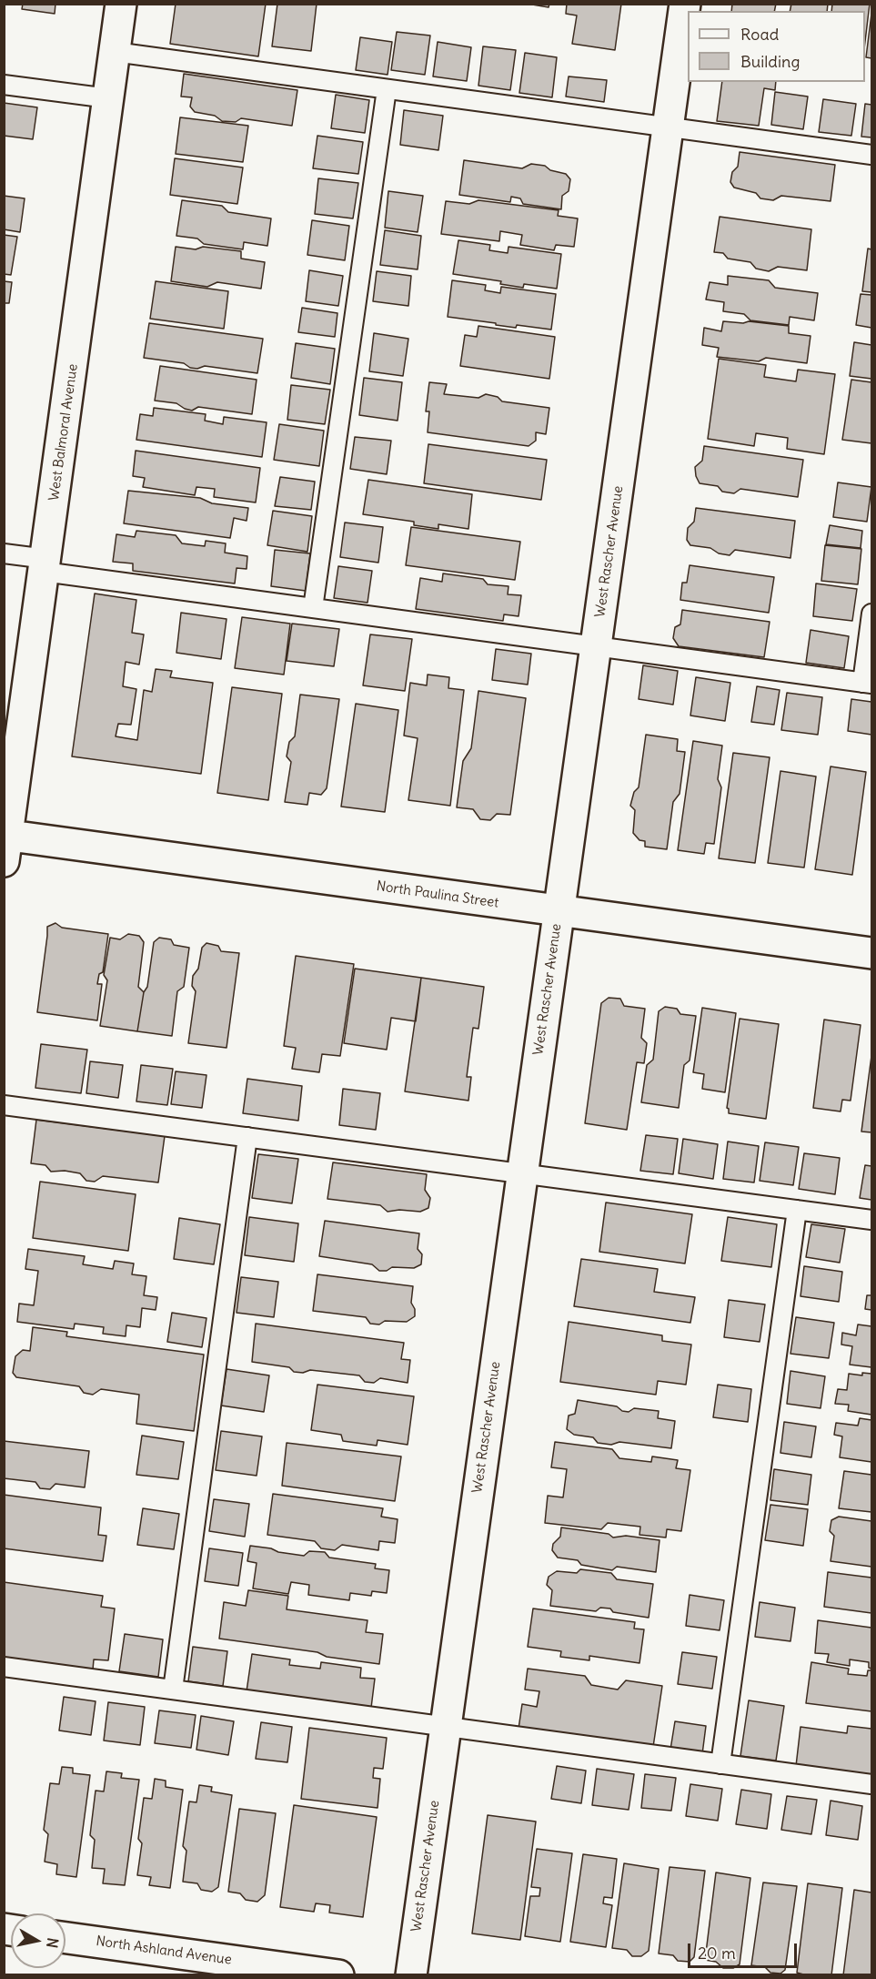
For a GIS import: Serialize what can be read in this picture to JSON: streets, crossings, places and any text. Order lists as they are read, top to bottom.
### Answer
{
  "streets": {
    "street": [
      "West Balmoral Avenue",
      "West Rascher Avenue",
      "North Paulina Street",
      "North Ashland Avenue"
    ]
  },
  "crossings": [
    ["West Balmoral Avenue", "North Paulina Street"],
    ["West Rascher Avenue", "North Paulina Street"]
  ],
  "legend": ["Road", "Building"],
  "scale_bar": "20 m",
  "north": "right"
}
